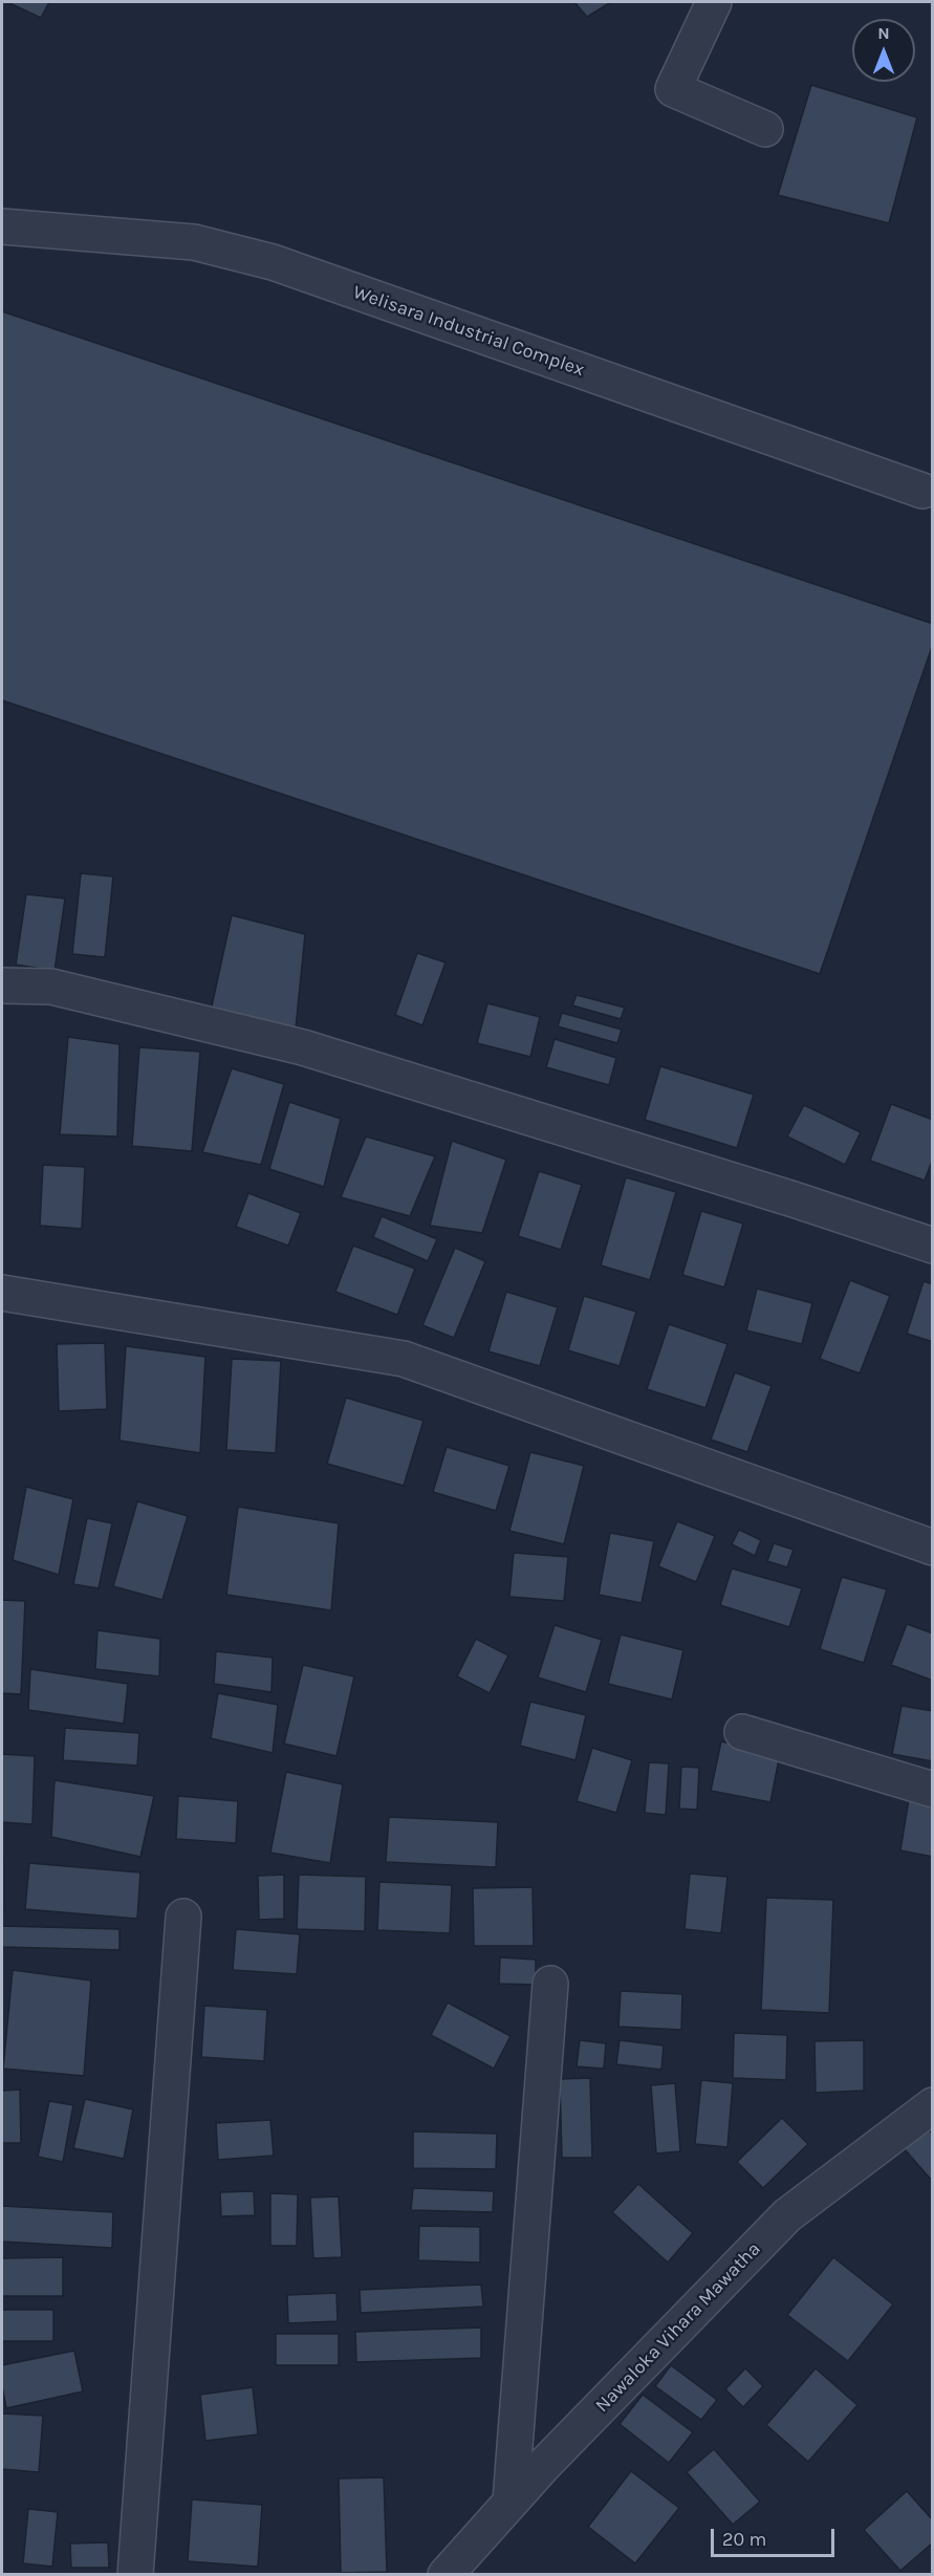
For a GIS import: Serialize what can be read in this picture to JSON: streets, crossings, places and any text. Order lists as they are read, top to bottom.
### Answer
{
  "streets": {
    "street": ["Welisara Industrial Complex", "Nawaloka Vihara Mawatha"]
  },
  "scale_bar": "20 m",
  "north": "top"
}
